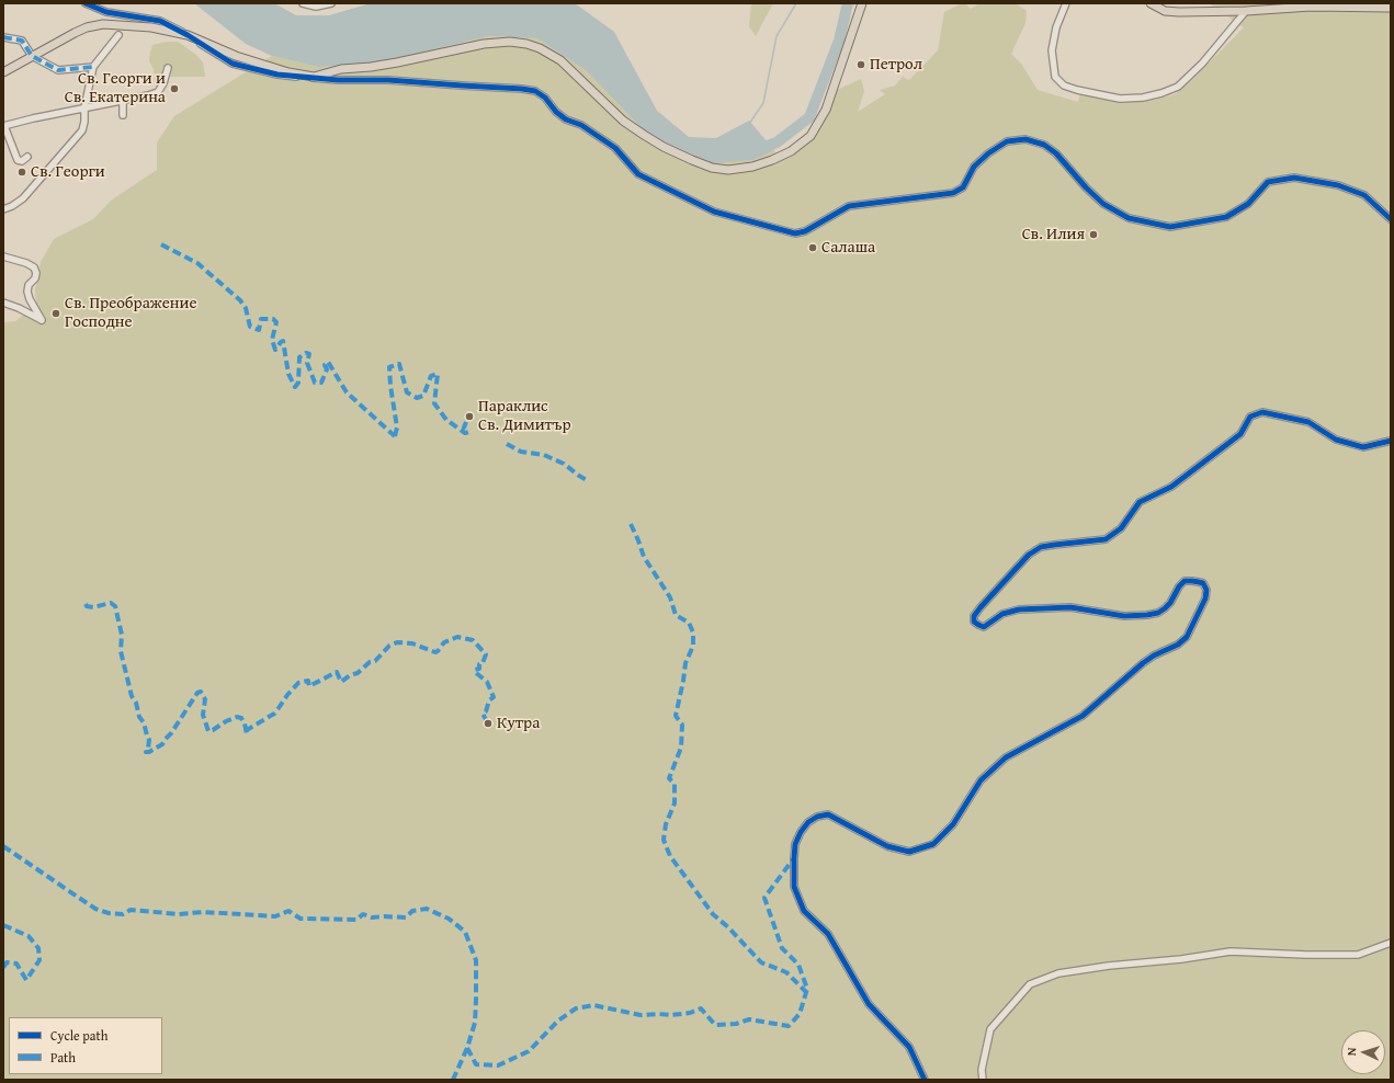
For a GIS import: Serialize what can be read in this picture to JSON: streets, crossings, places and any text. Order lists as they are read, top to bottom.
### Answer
{
  "places": [
    "Петрол",
    "Св. Георги и Св. Екатерина",
    "Св. Георги",
    "Св. Илия",
    "Салаша",
    "Св. Преображение Господне",
    "Параклис Св. Димитър",
    "Кутра"
  ],
  "legend": ["Cycle path", "Path"],
  "north": "left"
}
